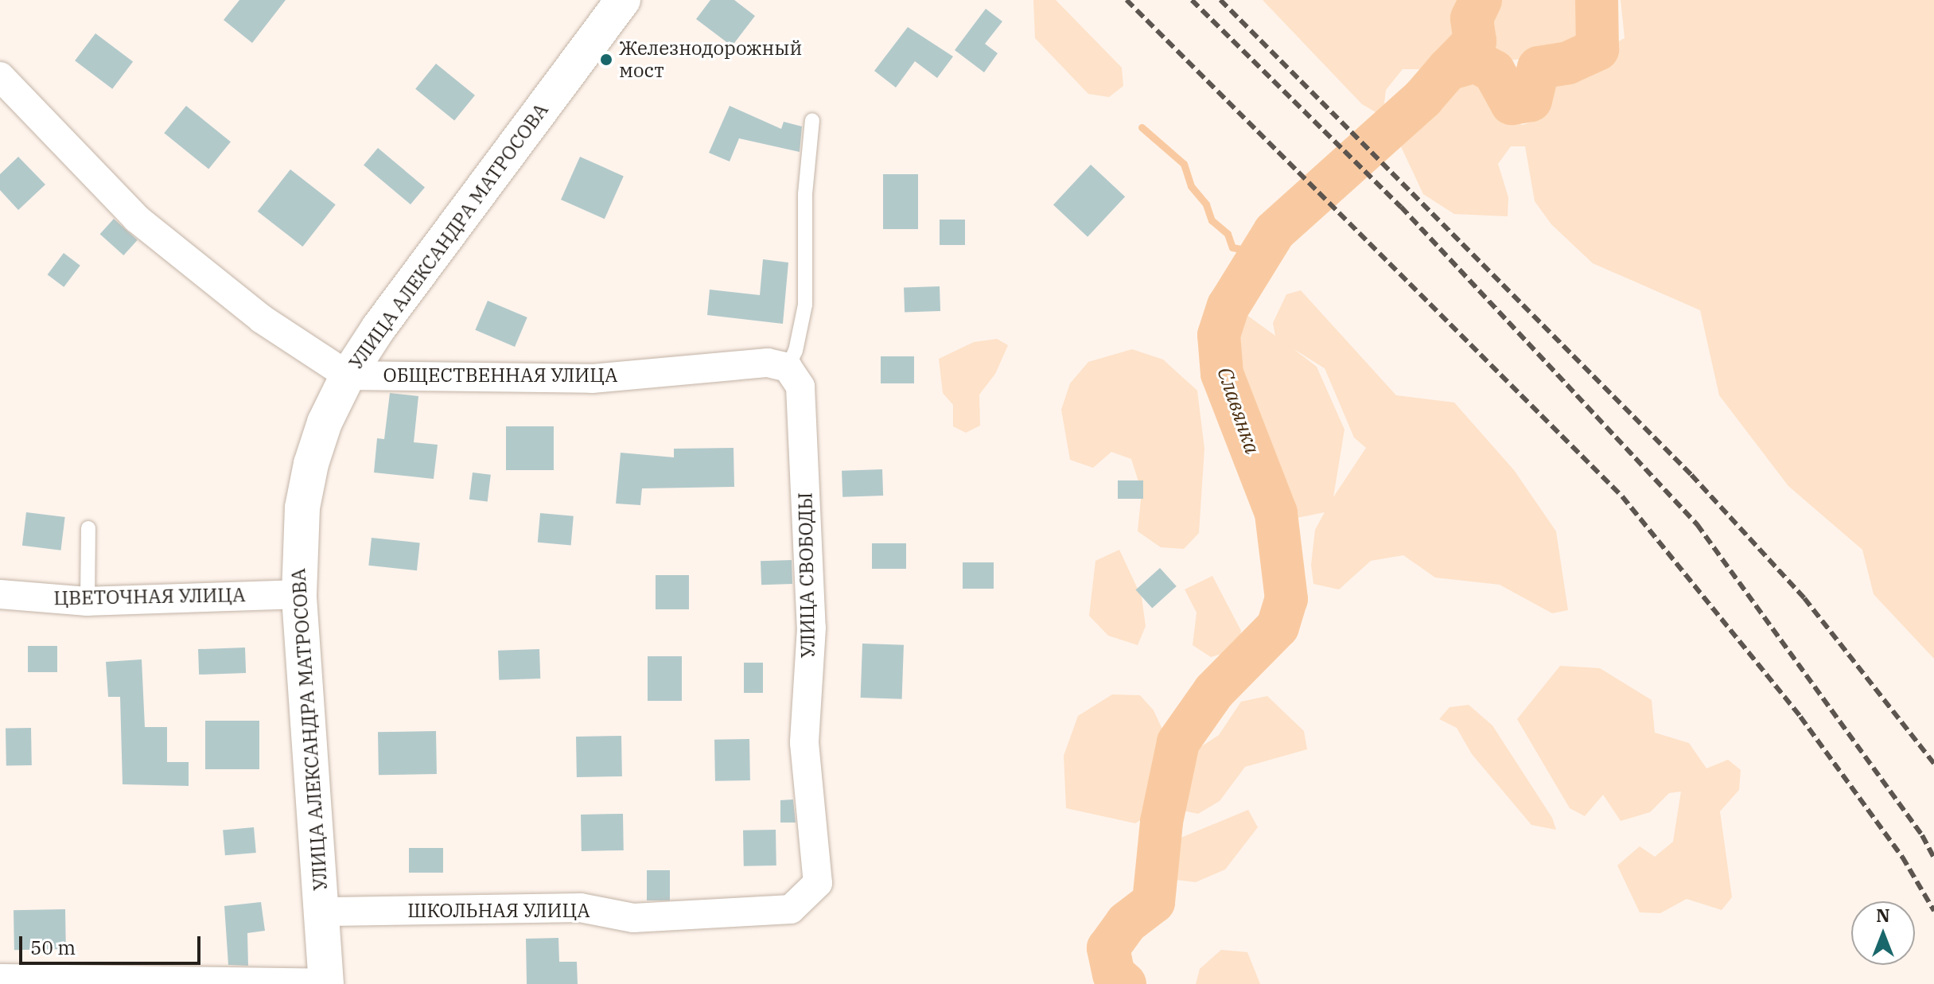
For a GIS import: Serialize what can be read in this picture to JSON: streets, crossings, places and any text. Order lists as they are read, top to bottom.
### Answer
{
  "streets": {
    "main road": ["УЛИЦА АЛЕКСАНДРА МАТРОСОВА"],
    "street": [
      "ОБЩЕСТВЕННАЯ УЛИЦА",
      "УЛИЦА СВОБОДЫ",
      "ЦВЕТОЧНАЯ УЛИЦА",
      "ШКОЛЬНАЯ УЛИЦА"
    ]
  },
  "crossings": [
    ["УЛИЦА АЛЕКСАНДРА МАТРОСОВА", "ОБЩЕСТВЕННАЯ УЛИЦА"],
    ["УЛИЦА АЛЕКСАНДРА МАТРОСОВА", "ЦВЕТОЧНАЯ УЛИЦА"],
    ["УЛИЦА АЛЕКСАНДРА МАТРОСОВА", "ШКОЛЬНАЯ УЛИЦА"],
    ["ОБЩЕСТВЕННАЯ УЛИЦА", "УЛИЦА СВОБОДЫ"],
    ["УЛИЦА СВОБОДЫ", "ШКОЛЬНАЯ УЛИЦА"]
  ],
  "water": ["Славянка"],
  "places": ["Железнодорожный мост"],
  "scale_bar": "50 m",
  "north": "top"
}
